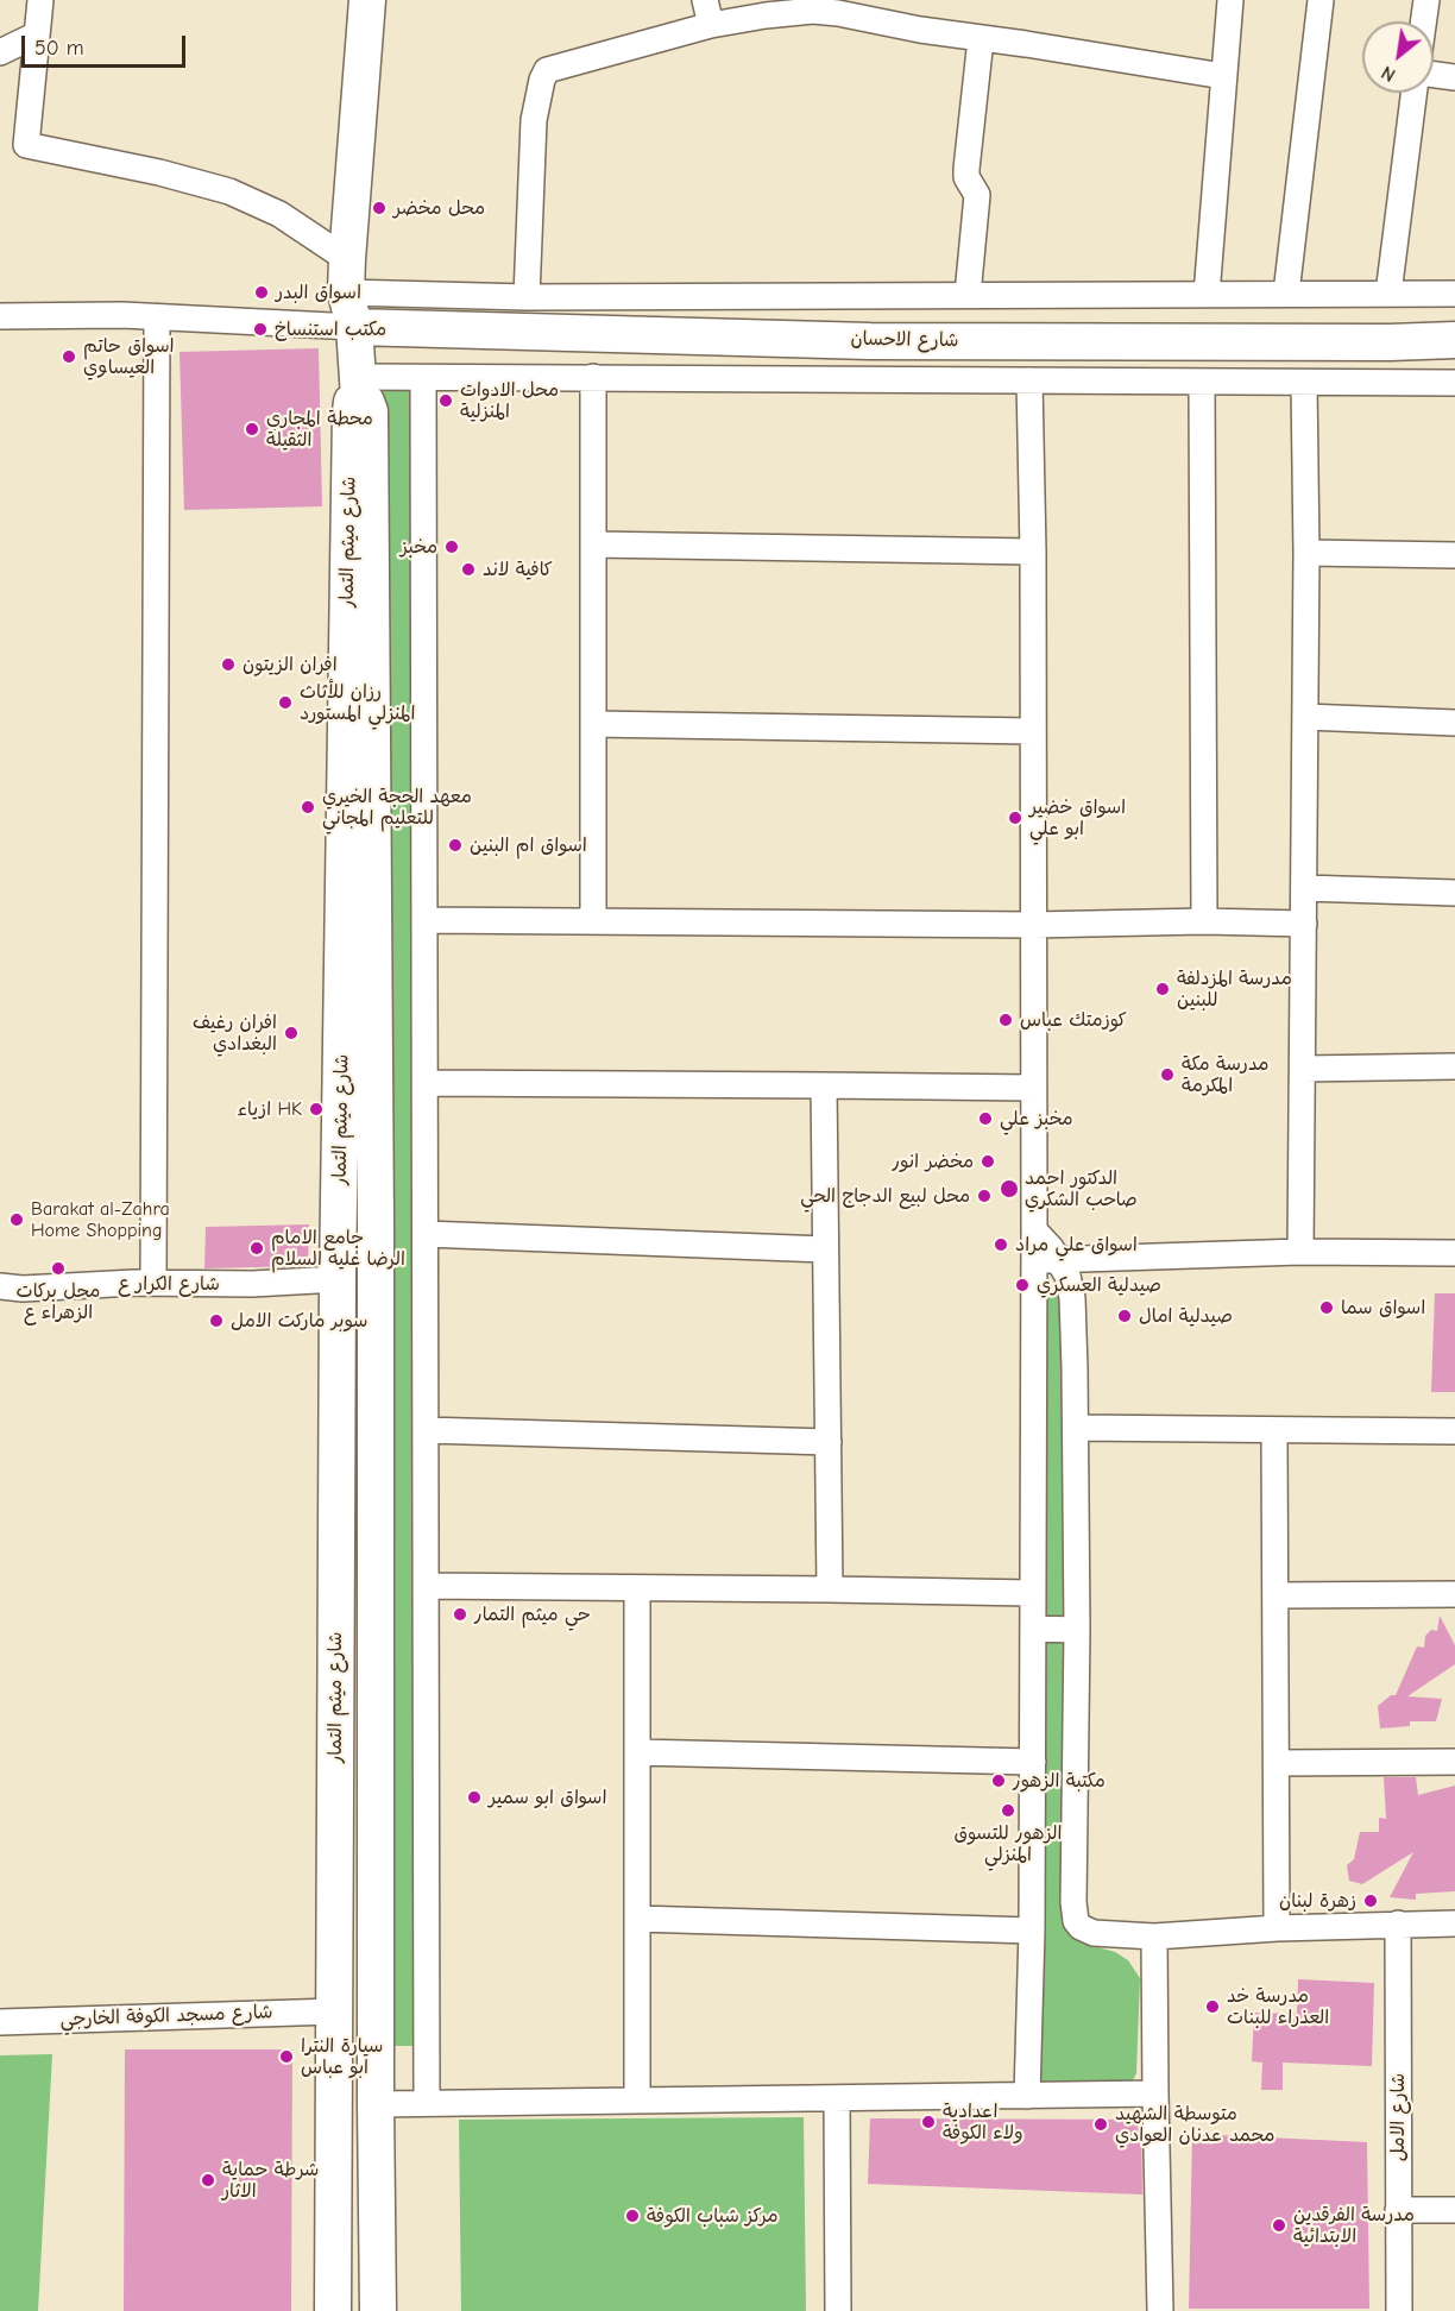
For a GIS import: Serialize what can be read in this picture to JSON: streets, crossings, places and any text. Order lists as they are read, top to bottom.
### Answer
{
  "streets": {
    "street": [
      "شارع الاحسان",
      "شارع ميثم التمار",
      "شارع الكرار ع",
      "شارع مسجد الكوفة الخارجي",
      "شارع الامل"
    ]
  },
  "crossings": [
    ["شارع ميثم التمار", "شارع الكرار ع"],
    ["شارع ميثم التمار", "شارع مسجد الكوفة الخارجي"]
  ],
  "places": [
    "محل مخضر",
    "اسواق البدر",
    "مكتب استنساخ",
    "اسواق حاتم العيساوي",
    "محل الادوات المنزلية",
    "محطة المجاري الثقيلة",
    "مخبز",
    "كافية لاند",
    "افران الزيتون",
    "رزان للأثاث المنزلي المستورد",
    "معهد الحجة الخيري للتعليم المجاني",
    "اسواق خضير ابو علي",
    "اسواق ام البنين",
    "مدرسة المزدلفة للبنين",
    "كوزمتك عباس",
    "افران رغيف البغدادي",
    "مدرسة مكة المكرمة",
    "ازياء HK",
    "مخبز علي",
    "مخضر انور",
    "الدكتور احمد صاحب الشكري",
    "محل لبيع الدجاج الحي",
    "Barakat al-Zahra Home Shopping",
    "اسواق علي مراد",
    "جامع الامام الرضا عليه السلام",
    "محل بركات الزهراء ع",
    "صيدلية العسكري",
    "اسواق سما",
    "صيدلية امال",
    "سوبر ماركت الامل",
    "حي ميثم التمار",
    "مكتبة الزهور",
    "اسواق ابو سمير",
    "الزهور للتسوق المنزلي",
    "زهرة لبنان",
    "مدرسة خد العذراء للبنات",
    "سيارة النترا ابو عباس",
    "اعدادية ولاء الكوفة",
    "متوسطة الشهيد محمد عدنان العوادي",
    "شرطة حماية الاثار",
    "مركز شباب الكوفة",
    "مدرسة الفرقدين الابتدائية"
  ],
  "scale_bar": "50 m",
  "north": "bottom left"
}
